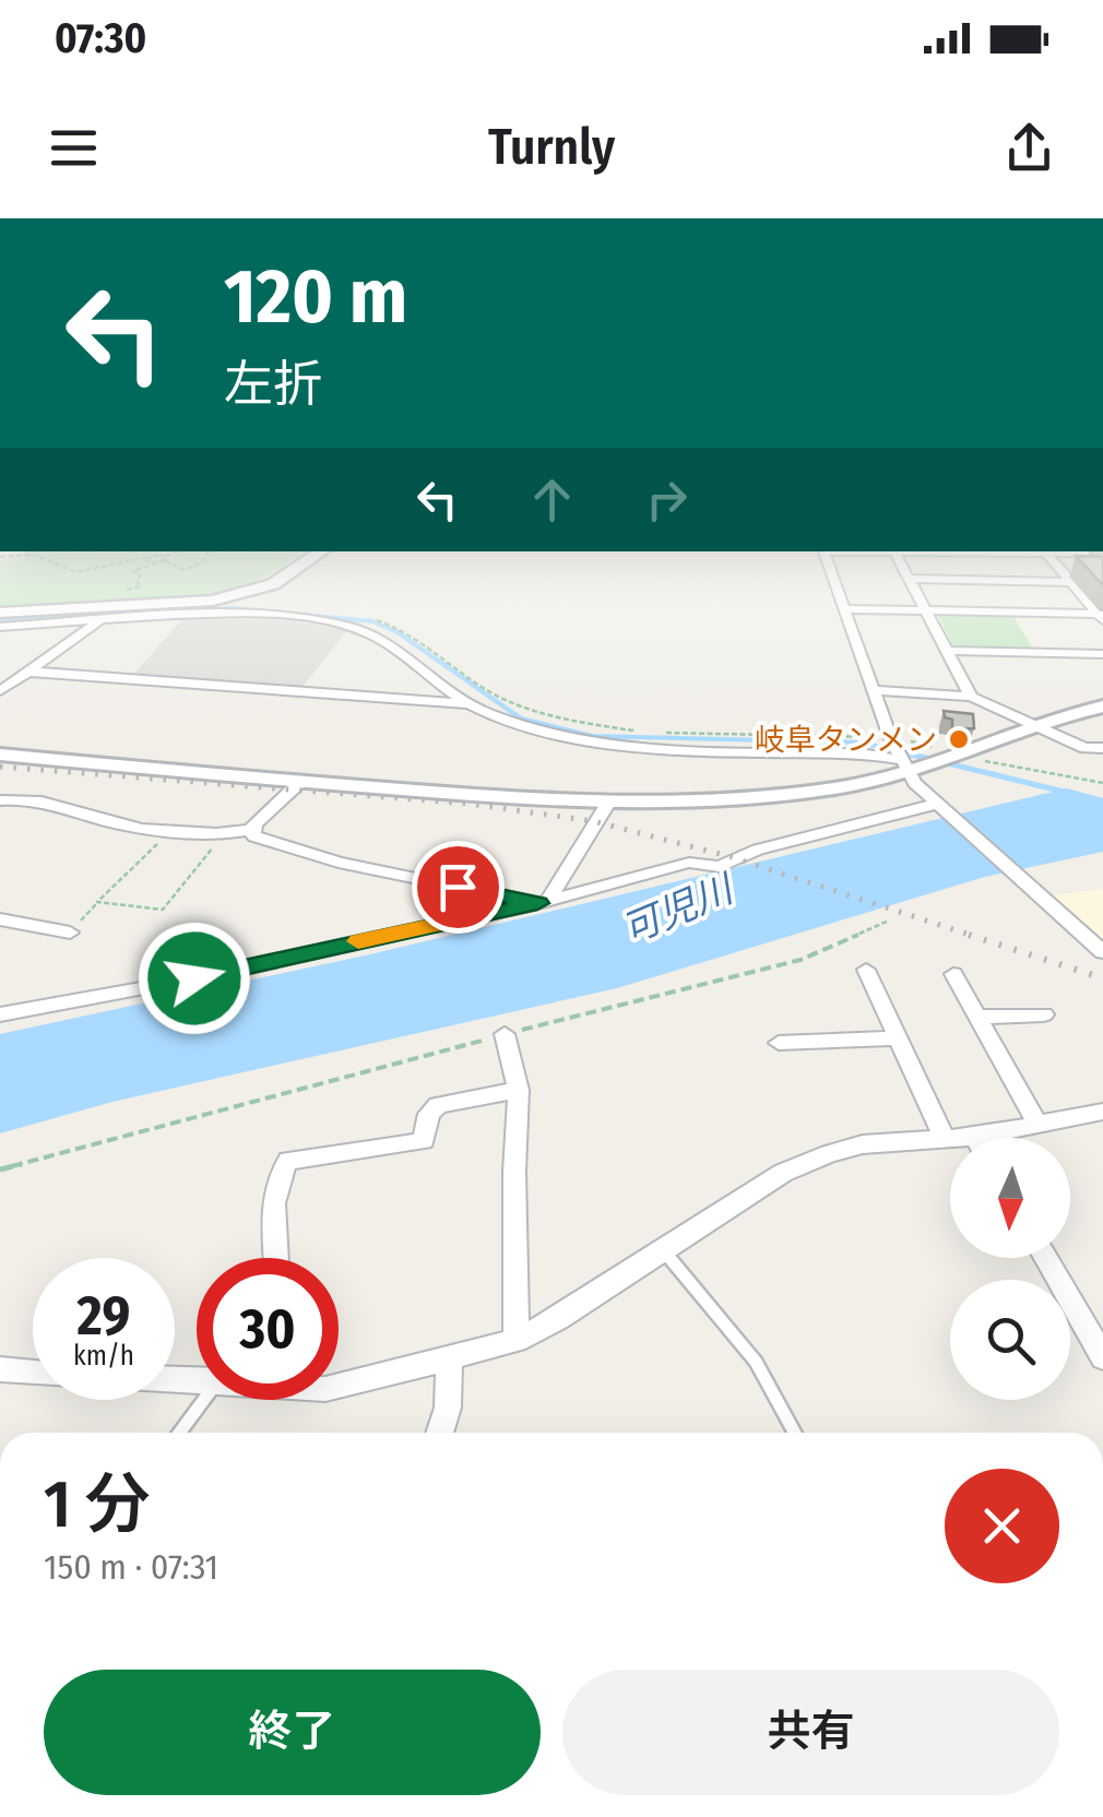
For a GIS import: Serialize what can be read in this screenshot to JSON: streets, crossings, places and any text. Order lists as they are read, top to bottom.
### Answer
{
  "water": ["可児川"],
  "places": ["岐阜タンメン"],
  "north": "bottom",
  "page": {
    "status": "07:30",
    "header": "Turnly",
    "turn": ["120 m", "左折"],
    "speed": "29 km/h",
    "limit": "30",
    "heading": ["1 分", "150 m · 07:31"],
    "buttons": ["終了", "共有"]
  }
}
